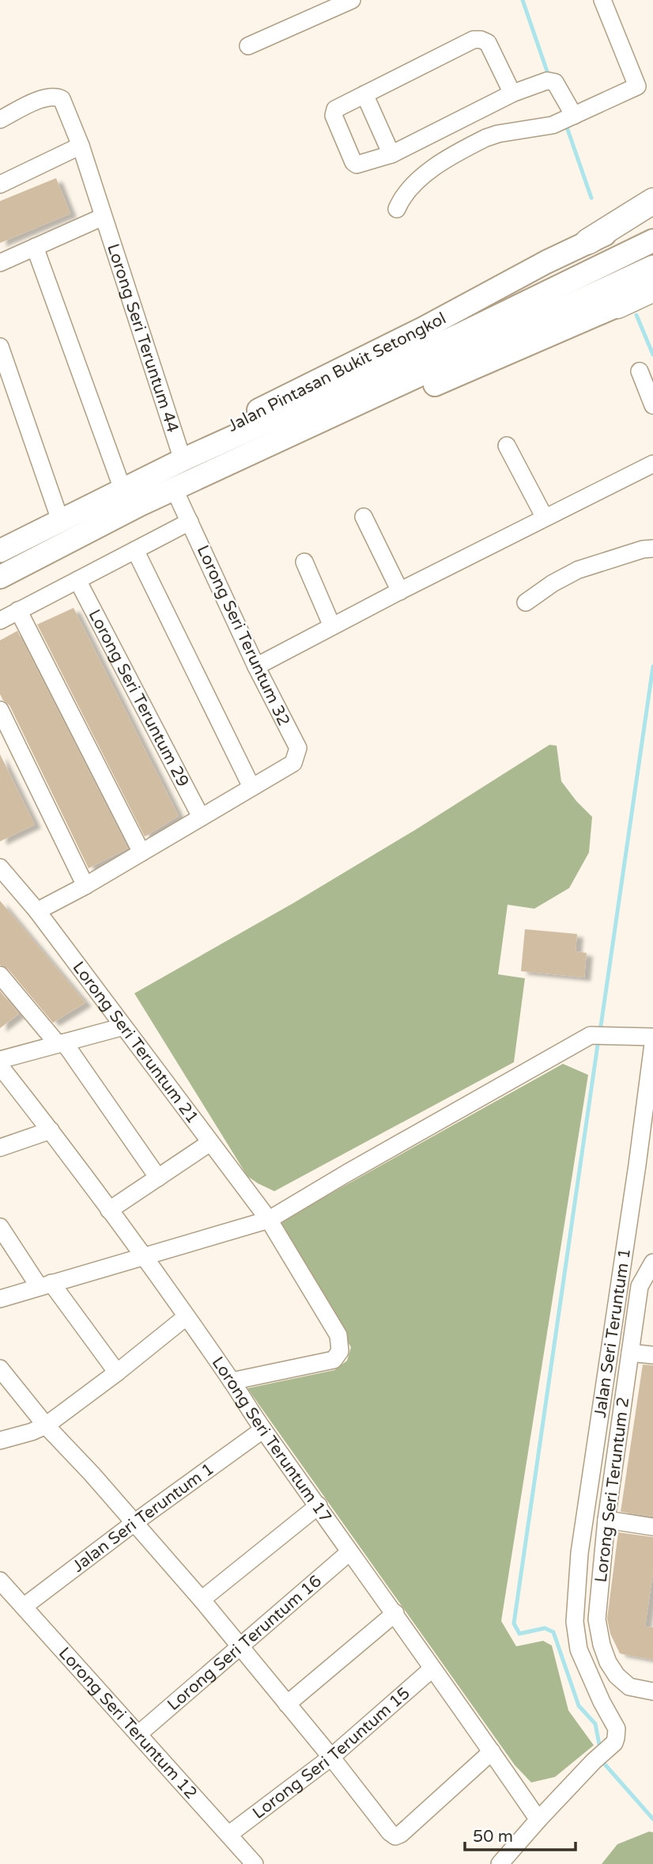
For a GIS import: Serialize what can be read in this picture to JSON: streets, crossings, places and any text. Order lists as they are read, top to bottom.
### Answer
{
  "streets": {
    "main road": ["Jalan Pintasan Bukit Setongkol"],
    "street": [
      "Lorong Seri Teruntum 44",
      "Lorong Seri Teruntum 32",
      "Lorong Seri Teruntum 29",
      "Lorong Seri Teruntum 21",
      "Jalan Seri Teruntum 1",
      "Lorong Seri Teruntum 17",
      "Lorong Seri Teruntum 2",
      "Lorong Seri Teruntum 16",
      "Lorong Seri Teruntum 12",
      "Lorong Seri Teruntum 15"
    ]
  },
  "crossings": [
    ["Lorong Seri Teruntum 44", "Jalan Pintasan Bukit Setongkol"],
    ["Lorong Seri Teruntum 21", "Lorong Seri Teruntum 17"],
    ["Jalan Seri Teruntum 1", "Lorong Seri Teruntum 17"],
    ["Jalan Seri Teruntum 1", "Lorong Seri Teruntum 12"],
    ["Lorong Seri Teruntum 17", "Lorong Seri Teruntum 16"],
    ["Lorong Seri Teruntum 17", "Lorong Seri Teruntum 15"],
    ["Lorong Seri Teruntum 16", "Lorong Seri Teruntum 12"],
    ["Lorong Seri Teruntum 12", "Lorong Seri Teruntum 15"]
  ],
  "scale_bar": "50 m"
}
